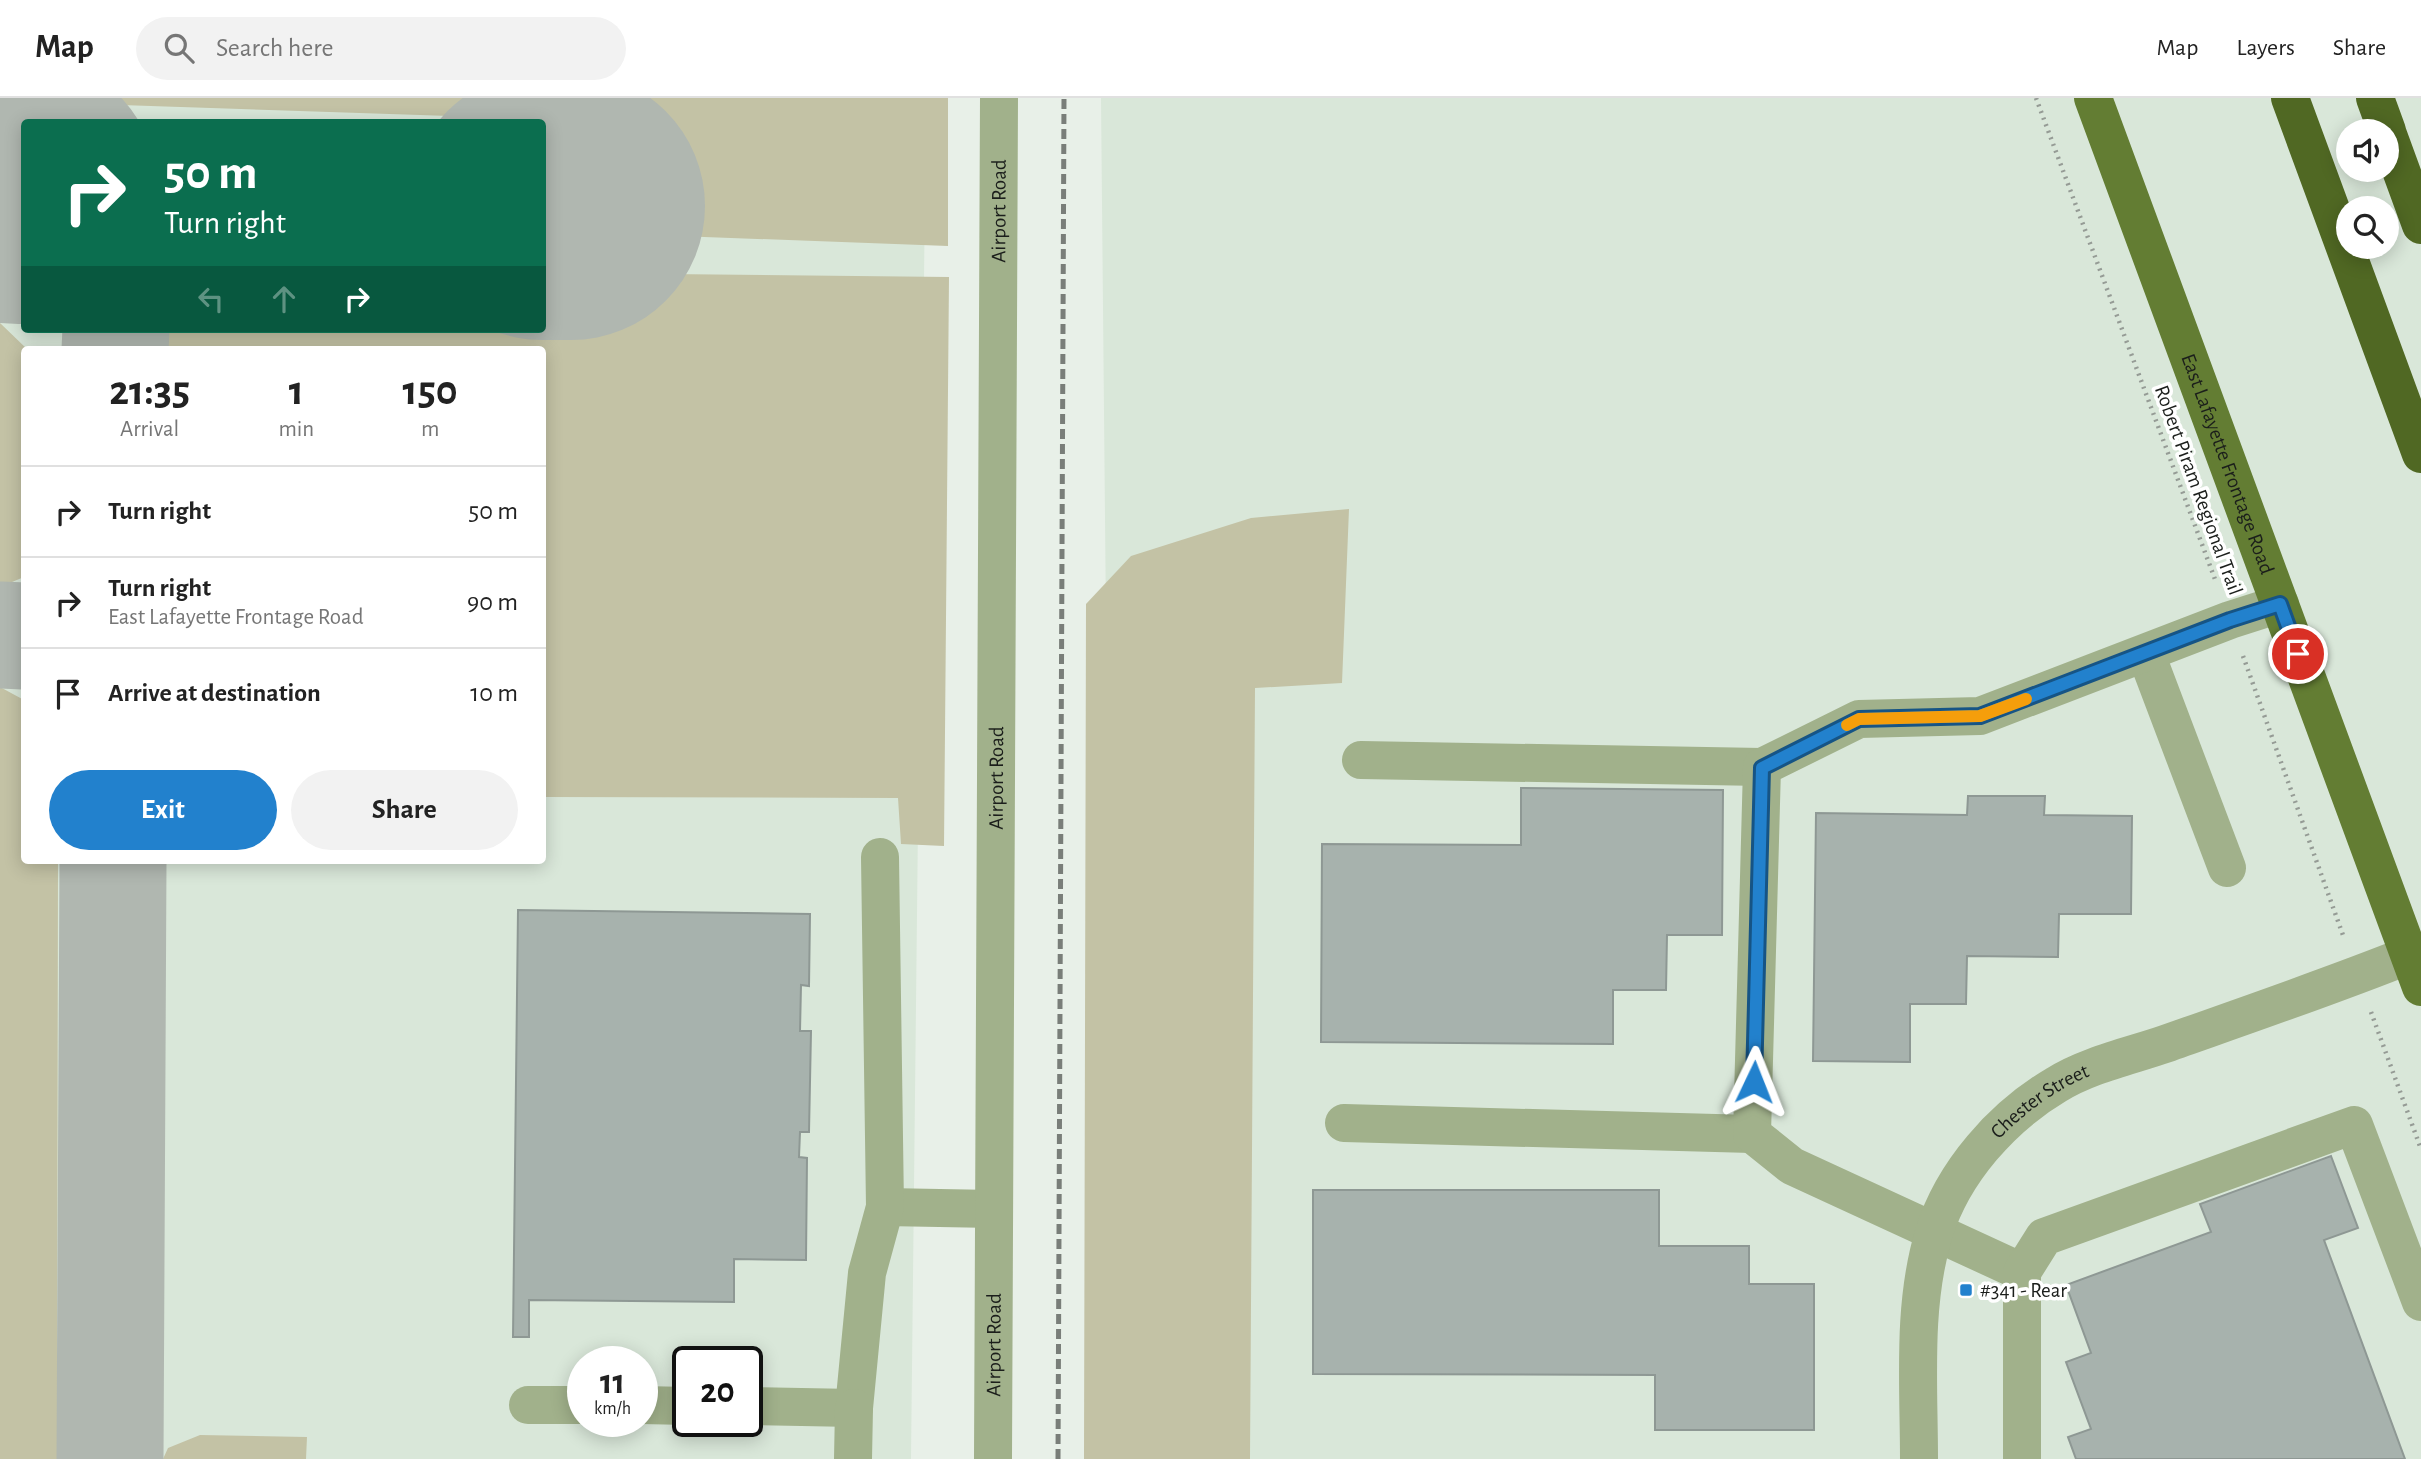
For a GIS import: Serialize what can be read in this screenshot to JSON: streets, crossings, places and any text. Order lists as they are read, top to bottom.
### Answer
{
  "streets": {
    "main road": ["East Lafayette Frontage Road"],
    "street": ["Airport Road", "Chester Street"],
    "path": ["Robert Piram Regional Trail"]
  },
  "crossings": [
    ["East Lafayette Frontage Road", "Chester Street"]
  ],
  "places": {
    "transit": ["#341 - Rear"]
  },
  "page": {
    "header": "Map",
    "search": "Search here",
    "nav": ["Map", "Layers", "Share"],
    "turn": ["50 m", "Turn right"],
    "eta": [
      "21:35",
      "Arrival",
      "1",
      "min",
      "150",
      "m"
    ],
    "list": [
      {
        "name": "Turn right",
        "value": "50 m"
      },
      {
        "name": "Turn right",
        "note": "East Lafayette Frontage Road",
        "value": "90 m"
      },
      {
        "name": "Arrive at destination",
        "value": "10 m"
      }
    ],
    "buttons": ["Exit", "Share"],
    "speed": "11 km/h",
    "limit": "20"
  }
}
